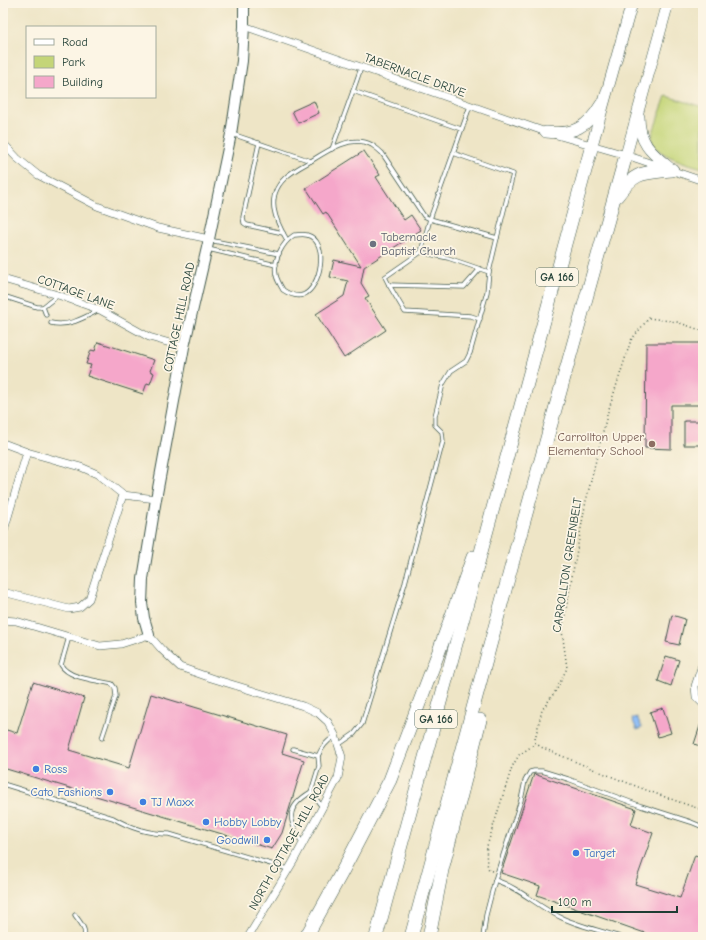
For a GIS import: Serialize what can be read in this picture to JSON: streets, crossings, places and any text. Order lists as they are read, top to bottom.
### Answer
{
  "streets": {
    "highway": ["GA 166"],
    "street": [
      "TABERNACLE DRIVE",
      "COTTAGE LANE",
      "COTTAGE HILL ROAD",
      "NORTH COTTAGE HILL ROAD"
    ],
    "path": ["CARROLLTON GREENBELT"]
  },
  "crossings": [
    ["TABERNACLE DRIVE", "GA 166"],
    ["TABERNACLE DRIVE", "COTTAGE HILL ROAD"],
    ["COTTAGE LANE", "COTTAGE HILL ROAD"],
    ["COTTAGE HILL ROAD", "NORTH COTTAGE HILL ROAD"]
  ],
  "places": [
    "Tabernacle Baptist Church",
    "Carrollton Upper Elementary School",
    "Ross",
    "Cato Fashions",
    "TJ Maxx",
    "Hobby Lobby",
    "Goodwill",
    "Target"
  ],
  "legend": ["Road", "Park", "Building"],
  "scale_bar": "100 m"
}
